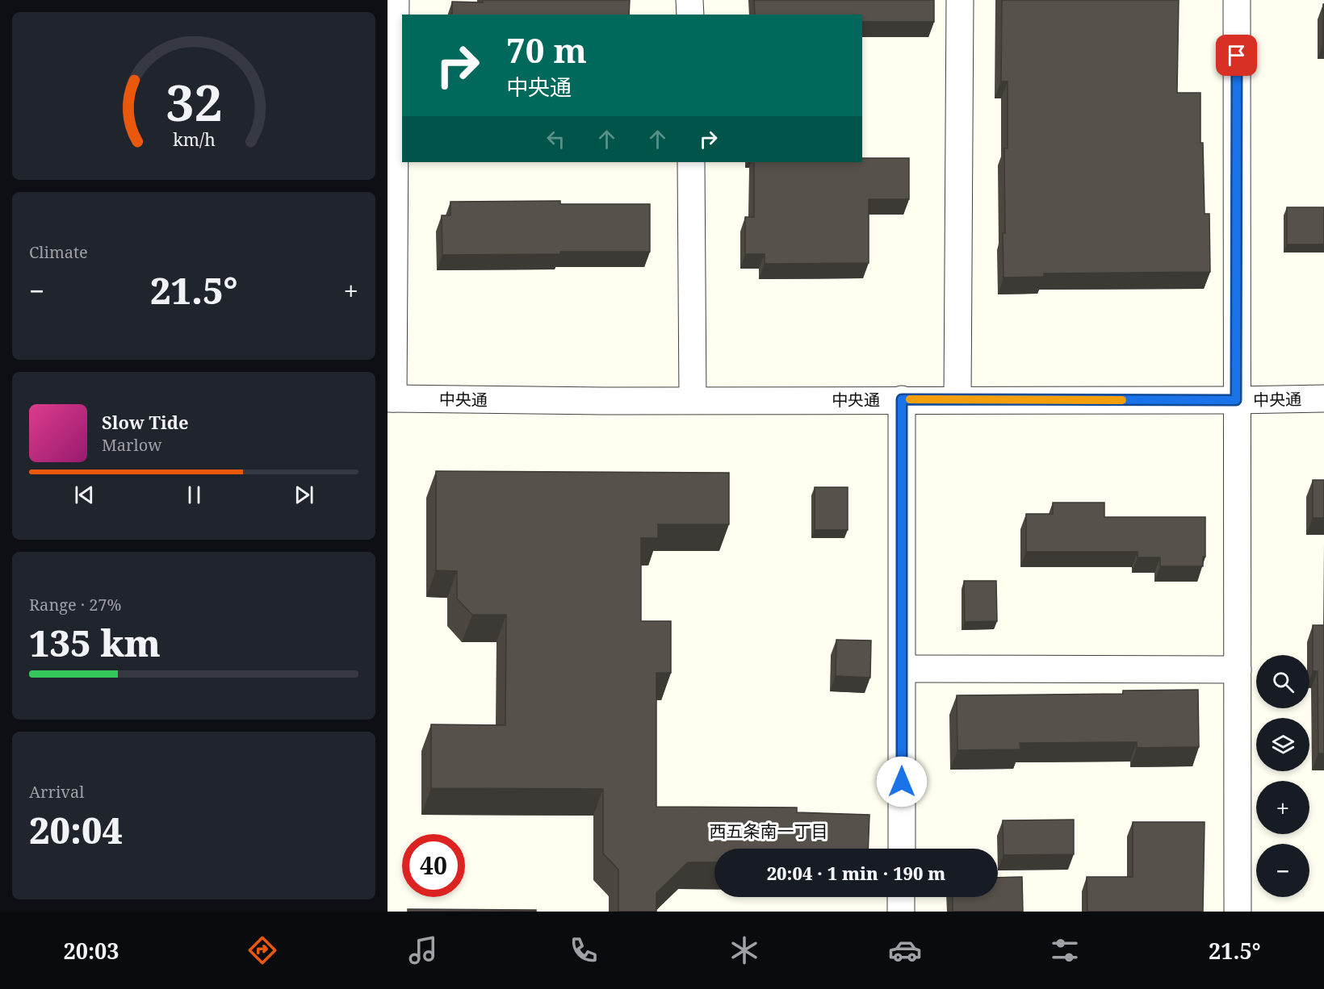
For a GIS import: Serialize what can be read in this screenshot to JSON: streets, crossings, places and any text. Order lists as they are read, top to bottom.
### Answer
{
  "streets": {
    "street": ["中央通"]
  },
  "districts": ["西五条南一丁目"],
  "page": {
    "turn": ["70 m", "中央通"],
    "tile": [
      "Climate",
      ["Range · 27%", "135 km"],
      ["Arrival", "20:04"]
    ],
    "heat": ["−", "21.5°", "+"],
    "song": ["Slow Tide", "Marlow"],
    "map_buttons": ["+", "−"],
    "limit": "40",
    "trip": "20:04 · 1 min · 190 m",
    "tabs": ["20:03", "21.5°"],
    "gauge": ["32", "km/h"]
  }
}
